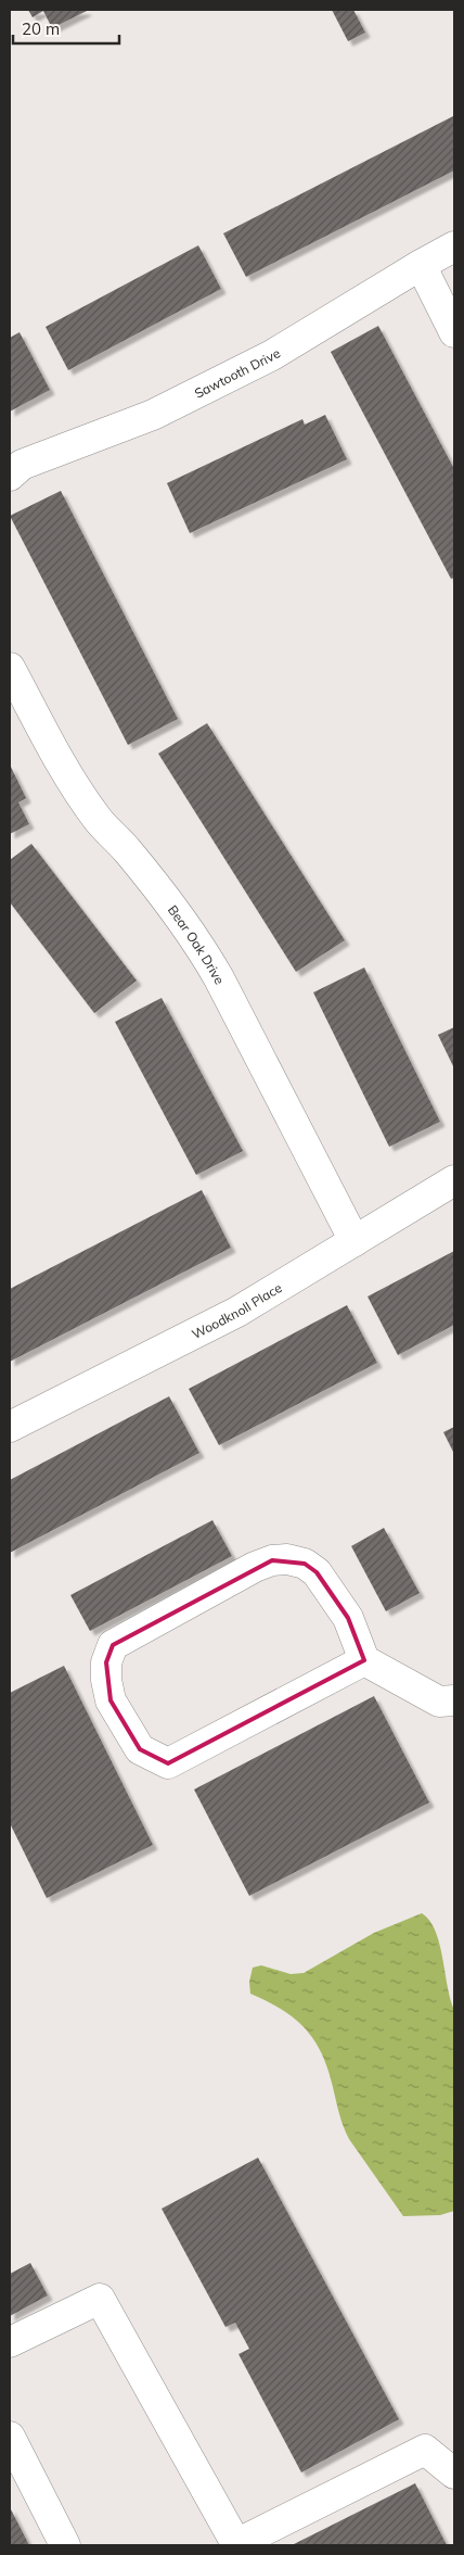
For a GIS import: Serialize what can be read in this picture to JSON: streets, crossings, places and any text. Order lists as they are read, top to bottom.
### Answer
{
  "streets": {
    "street": ["Sawtooth Drive", "Bear Oak Drive", "Woodknoll Place"]
  },
  "crossings": [
    ["Bear Oak Drive", "Woodknoll Place"]
  ],
  "scale_bar": "20 m"
}
